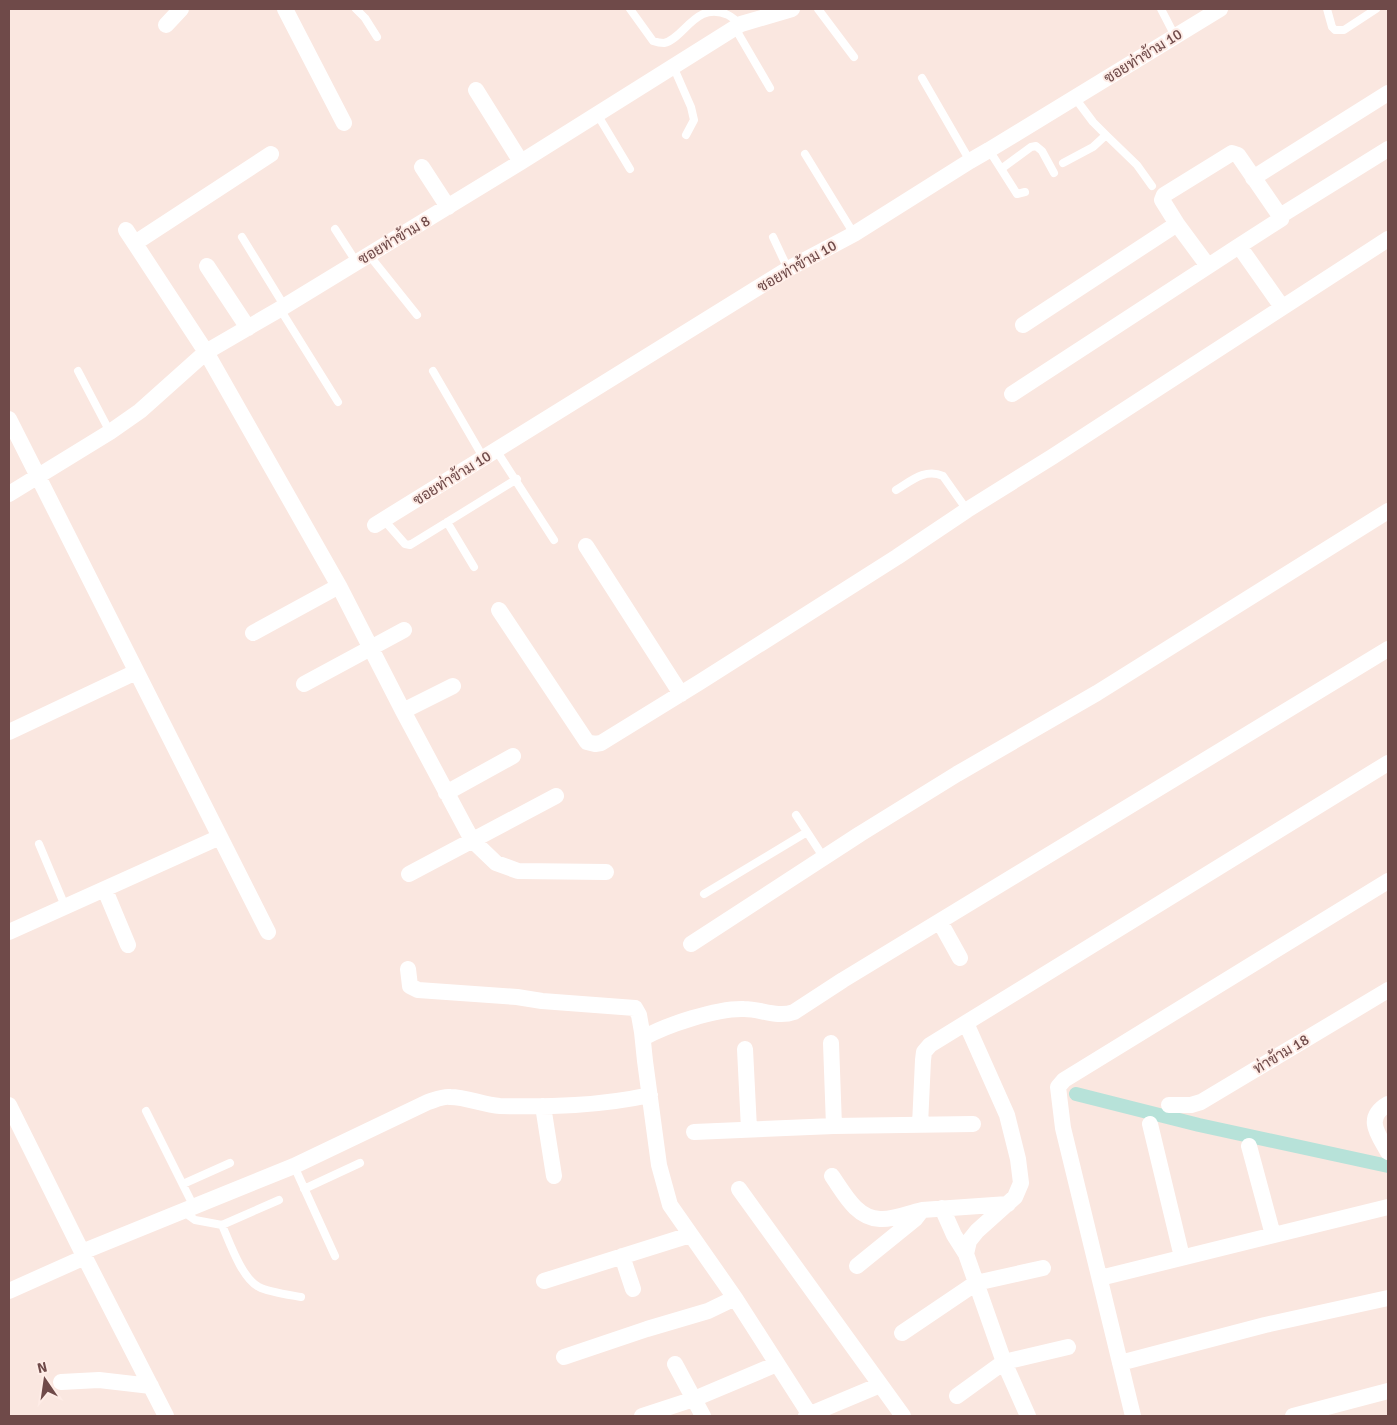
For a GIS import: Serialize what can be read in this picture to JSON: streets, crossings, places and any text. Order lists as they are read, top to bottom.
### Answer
{
  "streets": {
    "street": ["ซอยท่าข้าม 10", "ซอยท่าข้าม 8", "ท่าข้าม 18"]
  },
  "north": "top"
}
